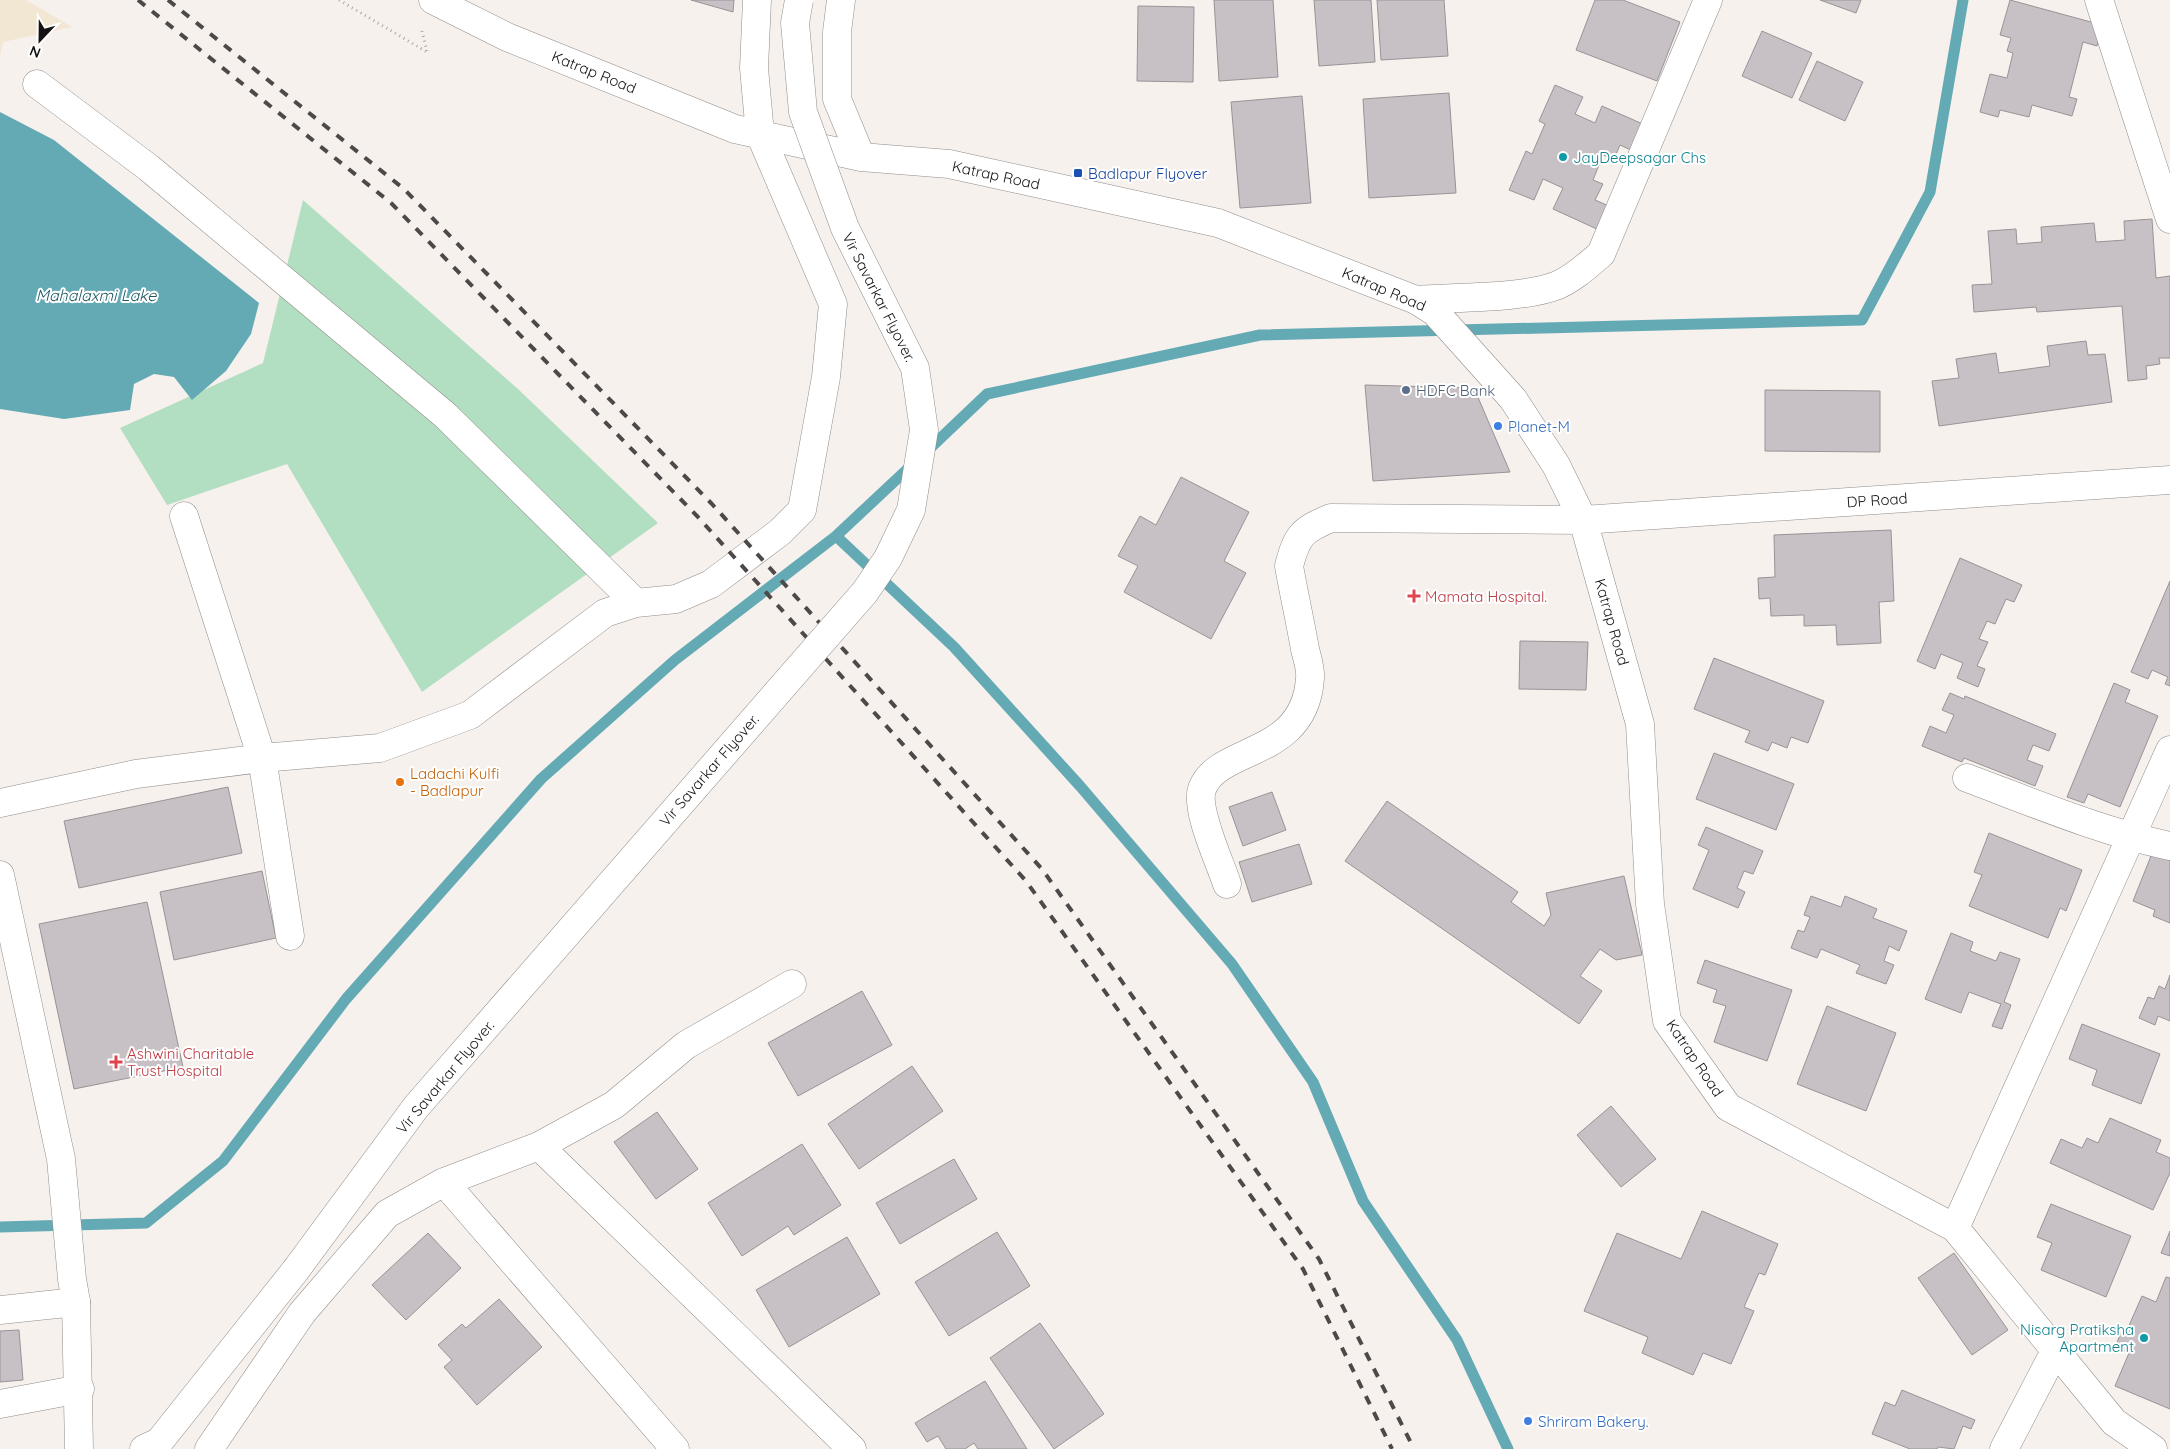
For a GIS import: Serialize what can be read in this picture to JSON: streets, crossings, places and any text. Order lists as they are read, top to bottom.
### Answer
{
  "streets": {
    "street": ["Katrap Road", "Vir Savarkar Flyover.", "DP Road"]
  },
  "crossings": [
    ["Katrap Road", "DP Road"]
  ],
  "water": ["Mahalaxmi Lake"],
  "places": {
    "other": [
      "JayDeepsagar Chs",
      "HDFC Bank",
      "Planet-M",
      "Ladachi Kulfi - Badlapur",
      "Nisarg Pratiksha Apartment",
      "Shriram Bakery."
    ],
    "transit": ["Badlapur Flyover"],
    "health": ["Mamata Hospital.", "Ashwini Charitable Trust Hospital"]
  },
  "north": "bottom"
}
